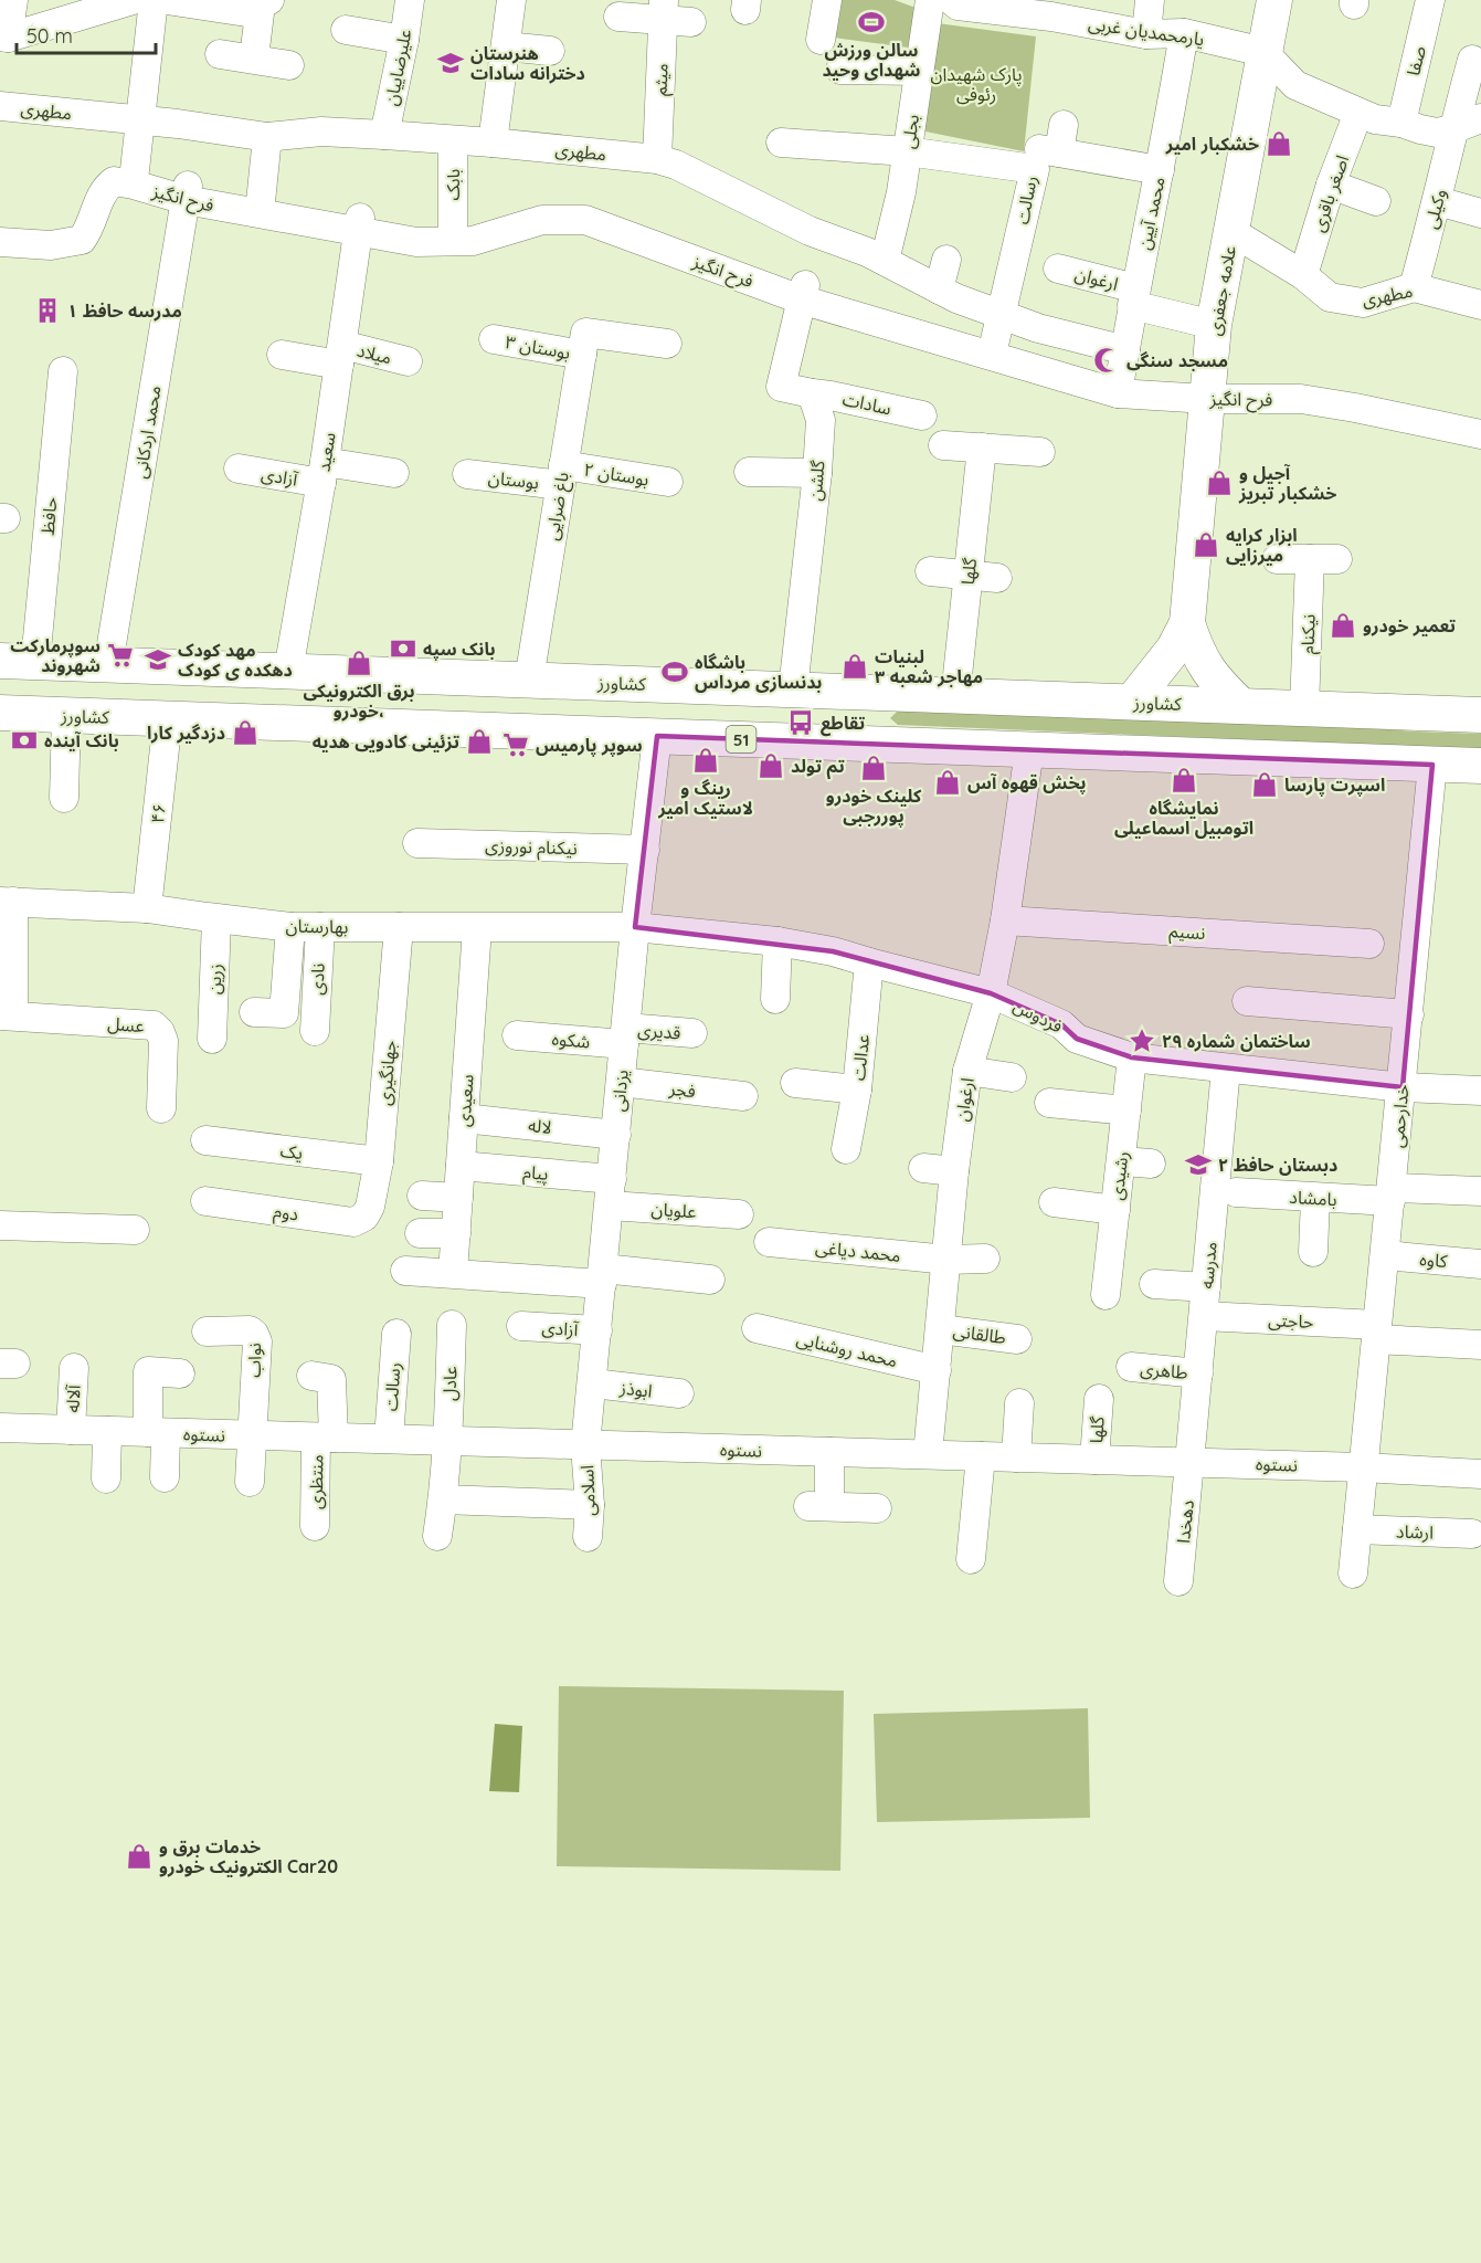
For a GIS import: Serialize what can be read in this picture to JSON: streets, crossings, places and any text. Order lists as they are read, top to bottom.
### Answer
{
  "streets": {
    "main road": ["علامه جعفری", "کشاورز", "51"],
    "street": [
      "یارمحمدیان غربی",
      "صفا",
      "علیرضاییان",
      "میثم",
      "مطهری",
      "بجلی",
      "بابک",
      "اصغر باقری",
      "فرح انگیز",
      "رسالت",
      "وکیلی",
      "محمد آیین",
      "ارغوان",
      "بوستان ۳",
      "میلاد",
      "سادات",
      "محمد اردکانی",
      "سعید",
      "بوستان ۲",
      "آزادی",
      "بوستان",
      "گلشن",
      "باغ ضرایی",
      "حافظ",
      "گلها",
      "نیکنام",
      "۴۶",
      "نیکنام نوروزی",
      "بهارستان",
      "نسیم",
      "زرین",
      "نادی",
      "فردوس",
      "عسل",
      "قدیری",
      "شکوه",
      "عدالت",
      "جهانگیری",
      "فجر",
      "یزدانی",
      "سعیدی",
      "خدارحمی",
      "لاله",
      "یک",
      "پیام",
      "رشیدی",
      "بامشاد",
      "علویان",
      "دوم",
      "محمد دیاغی",
      "کاوه",
      "مدرسه",
      "حاجتی",
      "طالقانی",
      "محمد روشنایی",
      "نواب",
      "طاهری",
      "عادل",
      "ابوذز",
      "آلاله",
      "نستوه",
      "منتظری",
      "اسلامی",
      "دهخدا",
      "ارشاد"
    ]
  },
  "crossings": [
    ["یارمحمدیان غربی", "محمد آیین"],
    ["یارمحمدیان غربی", "علامه جعفری"],
    ["علیرضاییان", "مطهری"],
    ["میثم", "مطهری"],
    ["مطهری", "بجلی"],
    ["مطهری", "بابک"],
    ["مطهری", "اصغر باقری"],
    ["مطهری", "رسالت"],
    ["مطهری", "وکیلی"],
    ["مطهری", "محمد آیین"],
    ["مطهری", "علامه جعفری"],
    ["بجلی", "رسالت"],
    ["فرح انگیز", "محمد آیین"],
    ["فرح انگیز", "علامه جعفری"],
    ["فرح انگیز", "محمد اردکانی"],
    ["فرح انگیز", "سعید"],
    ["رسالت", "نستوه"],
    ["محمد آیین", "ارغوان"],
    ["ارغوان", "کشاورز"],
    ["ارغوان", "نسیم"],
    ["ارغوان", "فردوس"],
    ["ارغوان", "محمد دیاغی"],
    ["ارغوان", "طالقانی"],
    ["ارغوان", "محمد روشنایی"],
    ["ارغوان", "نستوه"],
    ["علامه جعفری", "کشاورز"],
    ["بوستان ۳", "باغ ضرایی"],
    ["میلاد", "سعید"],
    ["سادات", "گلشن"],
    ["محمد اردکانی", "کشاورز"],
    ["سعید", "آزادی"],
    ["سعید", "کشاورز"],
    ["بوستان ۲", "بوستان"],
    ["بوستان ۲", "باغ ضرایی"],
    ["آزادی", "یزدانی"],
    ["بوستان", "باغ ضرایی"],
    ["گلشن", "کشاورز"],
    ["باغ ضرایی", "کشاورز"],
    ["حافظ", "کشاورز"],
    ["گلها", "کشاورز"],
    ["گلها", "نستوه"],
    ["نیکنام", "کشاورز"],
    ["کشاورز", "۴۶"],
    ["کشاورز", "یزدانی"],
    ["کشاورز", "خدارحمی"],
    ["۴۶", "بهارستان"],
    ["نیکنام نوروزی", "یزدانی"],
    ["بهارستان", "زرین"],
    ["بهارستان", "نادی"],
    ["بهارستان", "فردوس"],
    ["بهارستان", "جهانگیری"],
    ["بهارستان", "یزدانی"],
    ["بهارستان", "سعیدی"],
    ["فردوس", "عدالت"],
    ["فردوس", "یزدانی"],
    ["فردوس", "خدارحمی"],
    ["فردوس", "رشیدی"],
    ["فردوس", "مدرسه"],
    ["قدیری", "شکوه"],
    ["قدیری", "یزدانی"],
    ["شکوه", "یزدانی"],
    ["جهانگیری", "یک"],
    ["جهانگیری", "دوم"],
    ["فجر", "یزدانی"],
    ["یزدانی", "لاله"],
    ["یزدانی", "پیام"],
    ["یزدانی", "علویان"],
    ["یزدانی", "ابوذز"],
    ["یزدانی", "نستوه"],
    ["یزدانی", "اسلامی"],
    ["سعیدی", "لاله"],
    ["سعیدی", "پیام"],
    ["خدارحمی", "بامشاد"],
    ["خدارحمی", "کاوه"],
    ["خدارحمی", "حاجتی"],
    ["خدارحمی", "نستوه"],
    ["خدارحمی", "ارشاد"],
    ["پیام", "علویان"],
    ["مدرسه", "حاجتی"],
    ["مدرسه", "طاهری"],
    ["مدرسه", "نستوه"],
    ["مدرسه", "دهخدا"],
    ["نواب", "نستوه"],
    ["عادل", "نستوه"],
    ["آلاله", "نستوه"],
    ["نستوه", "منتظری"],
    ["نستوه", "اسلامی"],
    ["نستوه", "دهخدا"]
  ],
  "parks": ["پارک شهیدان رئوفی"],
  "places": {
    "sports": ["سالن ورزش شهدای وحید", "باشگاه بدنسازی مرداس"],
    "school or university": ["هنرستان دخترانه سادات", "مهد کودک دهکده ی کودک", "دبستان حافظ ۲"],
    "shop": [
      "خشکبار امیر",
      "آجیل و خشکبار تبریز",
      "ابزار کرایه میرزایی",
      "تعمیر خودرو",
      "برق الکترونیکی خودرو،",
      "لبنیات مهاجر شعبه ۳",
      "دزدگیر کارا",
      "تزئینی کادویی هدیه",
      "رینگ و لاستیک امیر",
      "تم تولد",
      "کلینک خودرو پوررجبی",
      "نمایشگاه اتومبیل اسماعیلی",
      "پخش قهوه آس",
      "اسپرت پارسا",
      "خدمات برق و الکترونیک خودرو Car20"
    ],
    "building": ["مدرسه حافظ ۱"],
    "mosque": ["مسجد سنگی"],
    "bank": ["بانک سپه", "بانک آینده"],
    "supermarket": ["سوپرمارکت شهروند", "سوپر پارمیس"],
    "bus stop": ["تقاطع"],
    "place": ["ساختمان شماره ۲۹"]
  },
  "scale_bar": "50 m"
}
